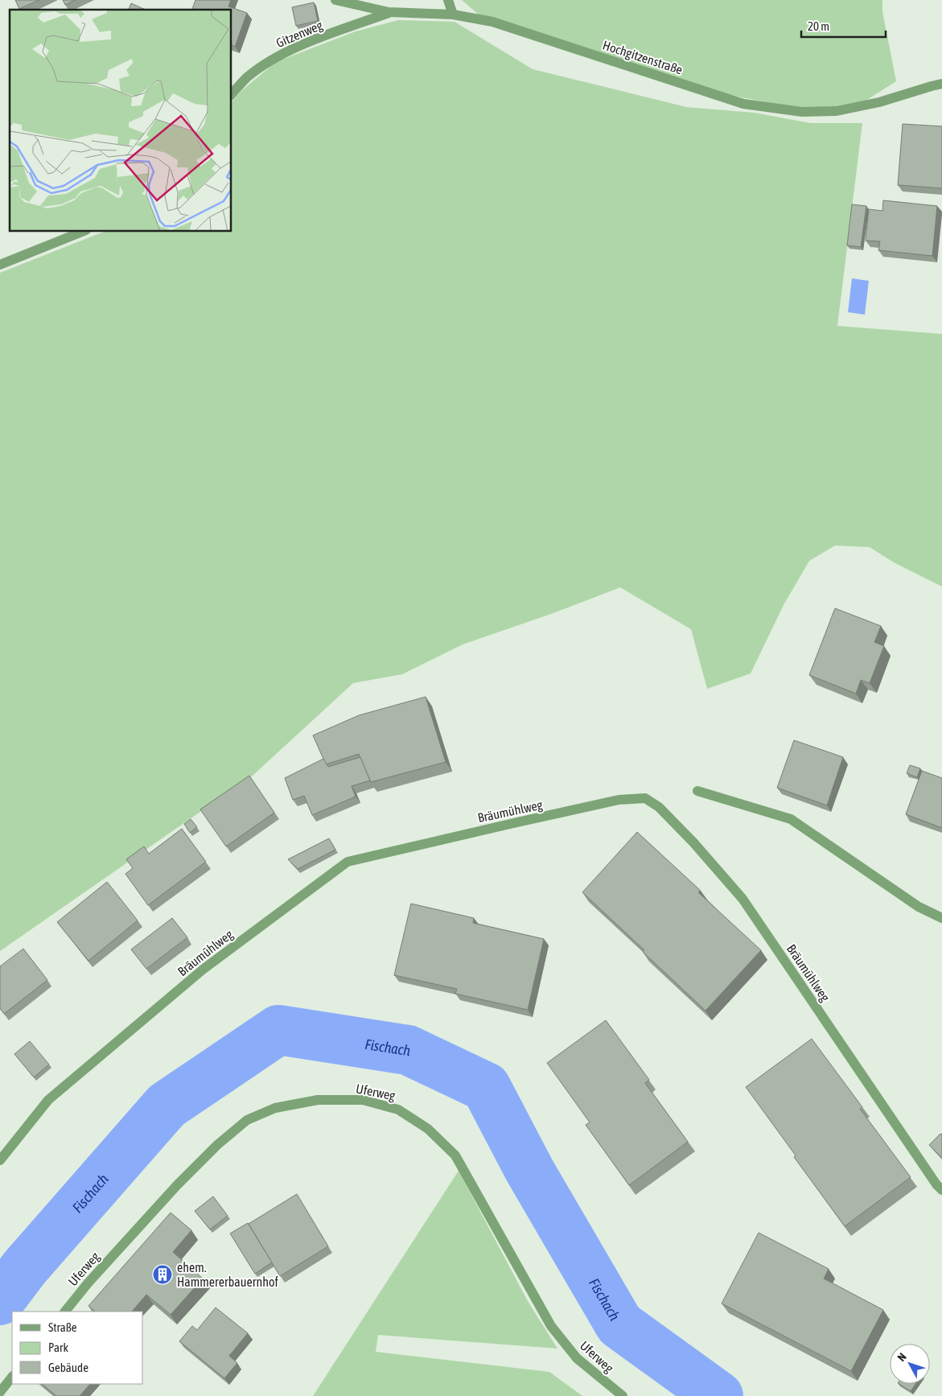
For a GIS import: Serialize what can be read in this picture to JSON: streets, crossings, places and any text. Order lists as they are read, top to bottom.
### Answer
{
  "streets": {
    "street": [
      "Gitzenweg",
      "Hochgitzenstraße",
      "Bräumühlweg",
      "Uferweg"
    ]
  },
  "crossings": [
    ["Gitzenweg", "Hochgitzenstraße"]
  ],
  "water": ["Fischach"],
  "places": {
    "building": ["ehem. Hammererbauernhof"]
  },
  "legend": ["Straße", "Park", "Gebäude"],
  "scale_bar": "20 m",
  "north": "top left"
}
